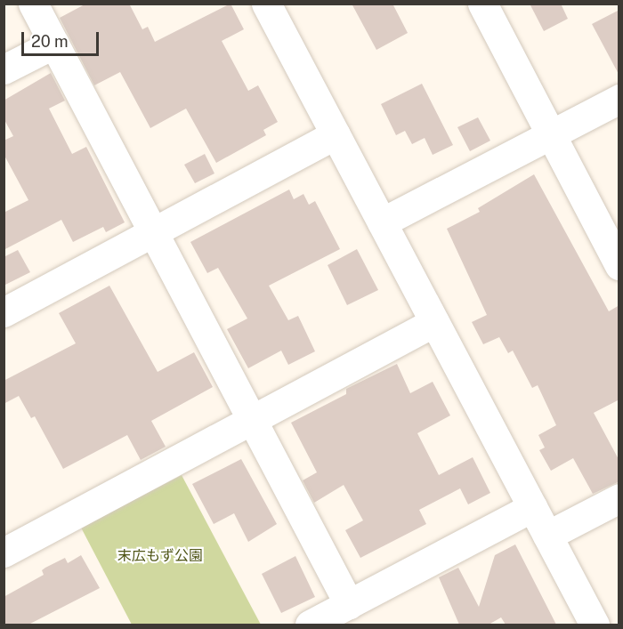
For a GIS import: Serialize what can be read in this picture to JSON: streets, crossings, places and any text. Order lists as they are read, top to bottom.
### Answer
{
  "parks": ["末広もず公園"],
  "scale_bar": "20 m"
}
